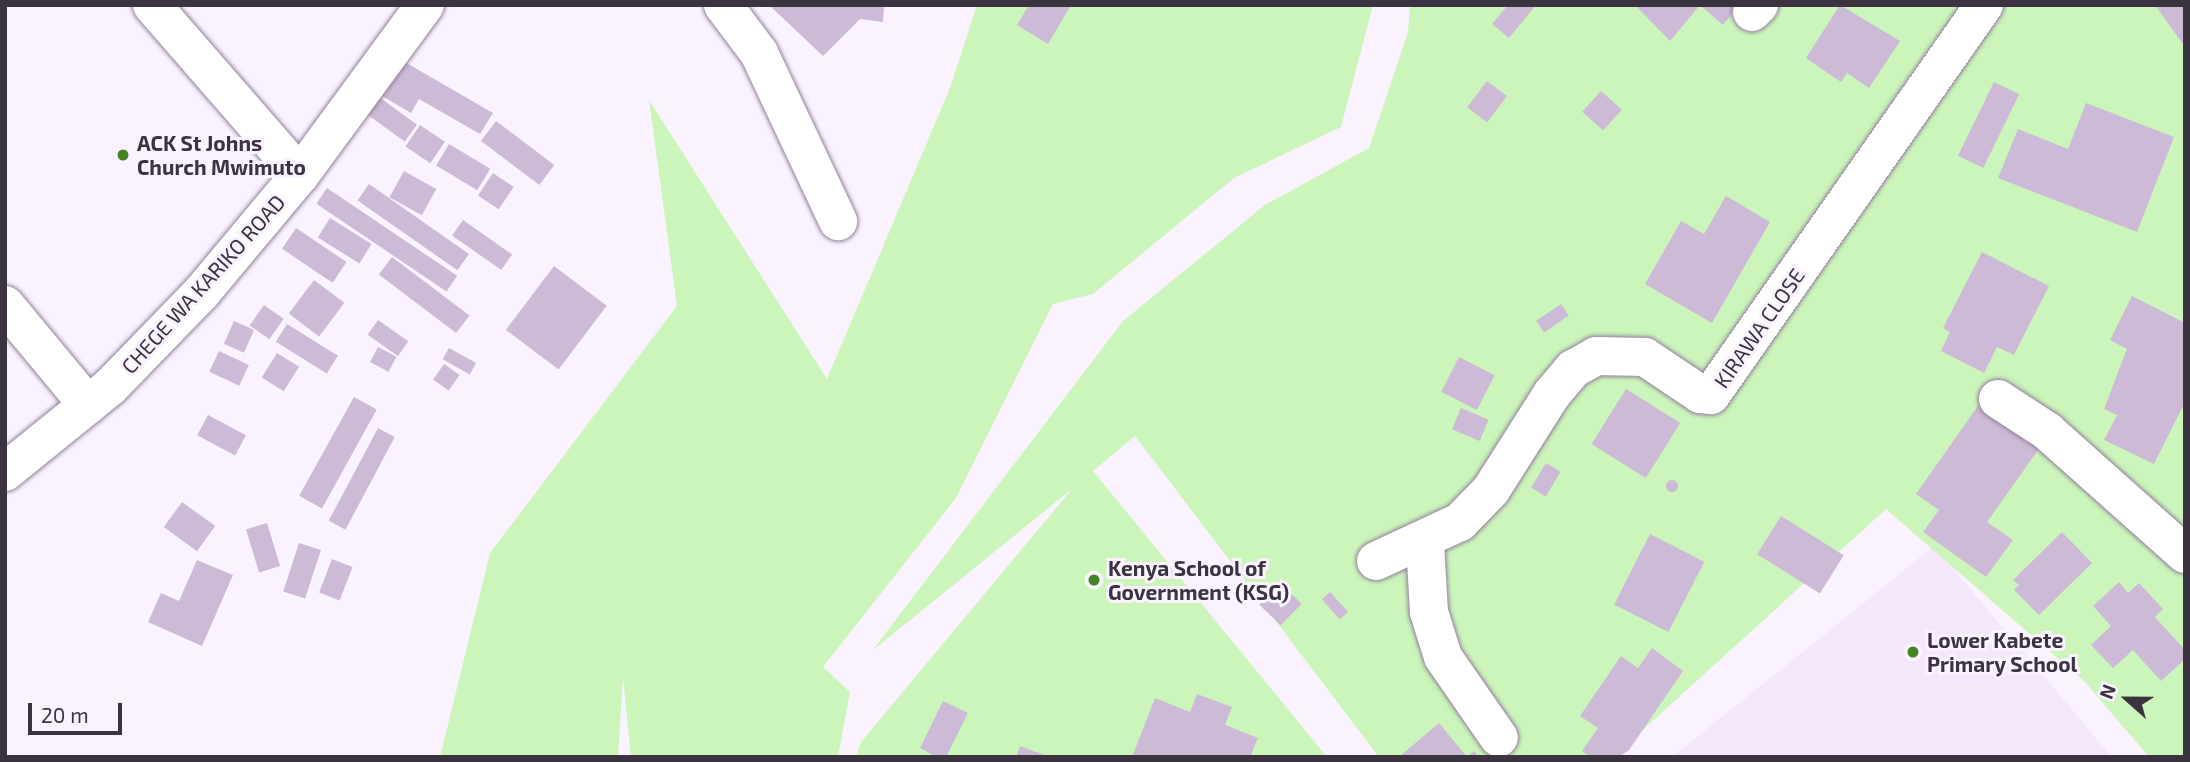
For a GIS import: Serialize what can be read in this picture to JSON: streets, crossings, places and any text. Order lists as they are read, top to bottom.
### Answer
{
  "streets": {
    "street": ["CHEGE WA KARIKO ROAD", "KIRAWA CLOSE"]
  },
  "places": ["ACK St Johns Church Mwimuto", "Kenya School of Government (KSG)", "Lower Kabete Primary School"],
  "scale_bar": "20 m",
  "north": "left"
}
